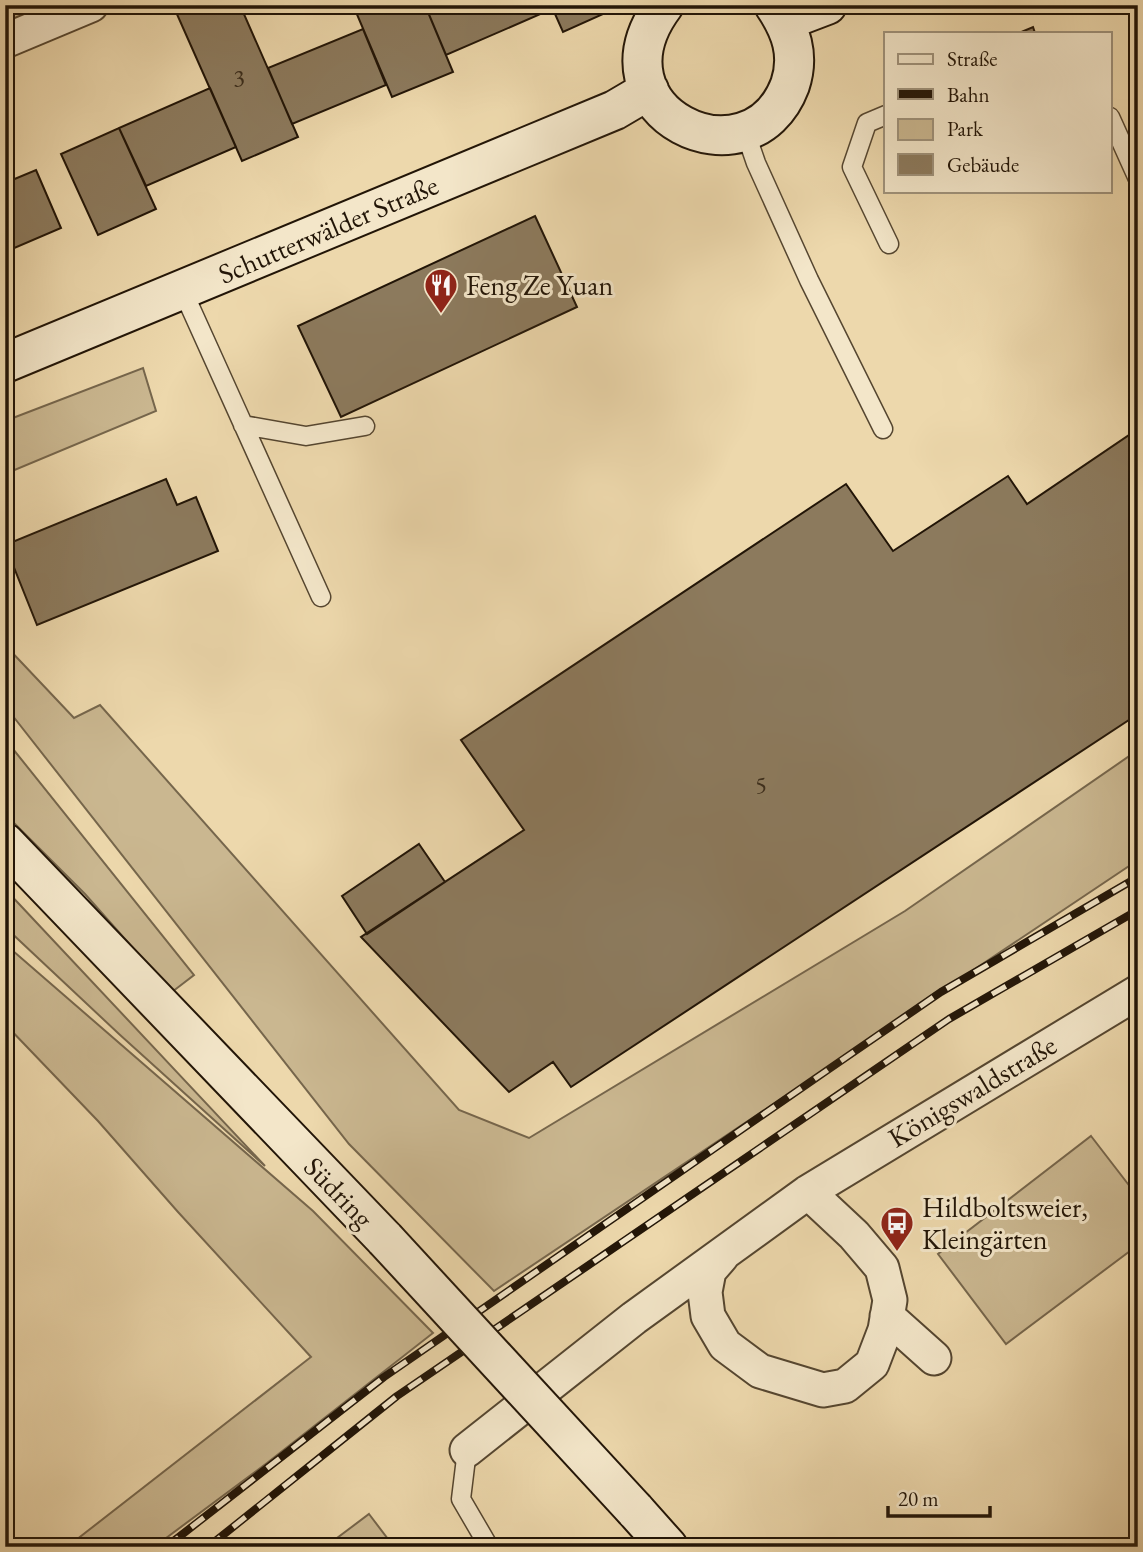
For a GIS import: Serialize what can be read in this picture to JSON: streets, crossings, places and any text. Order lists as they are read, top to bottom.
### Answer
{
  "streets": {
    "main road": ["Schutterwälder Straße", "Südring"],
    "street": ["Königswaldstraße"]
  },
  "places": {
    "restaurant": ["Feng Ze Yuan"],
    "bus stop": ["Hildboltsweier, Kleingärten"]
  },
  "house_numbers": ["3", "5"],
  "legend": [
    "Straße",
    "Bahn",
    "Park",
    "Gebäude"
  ],
  "scale_bar": "20 m"
}
